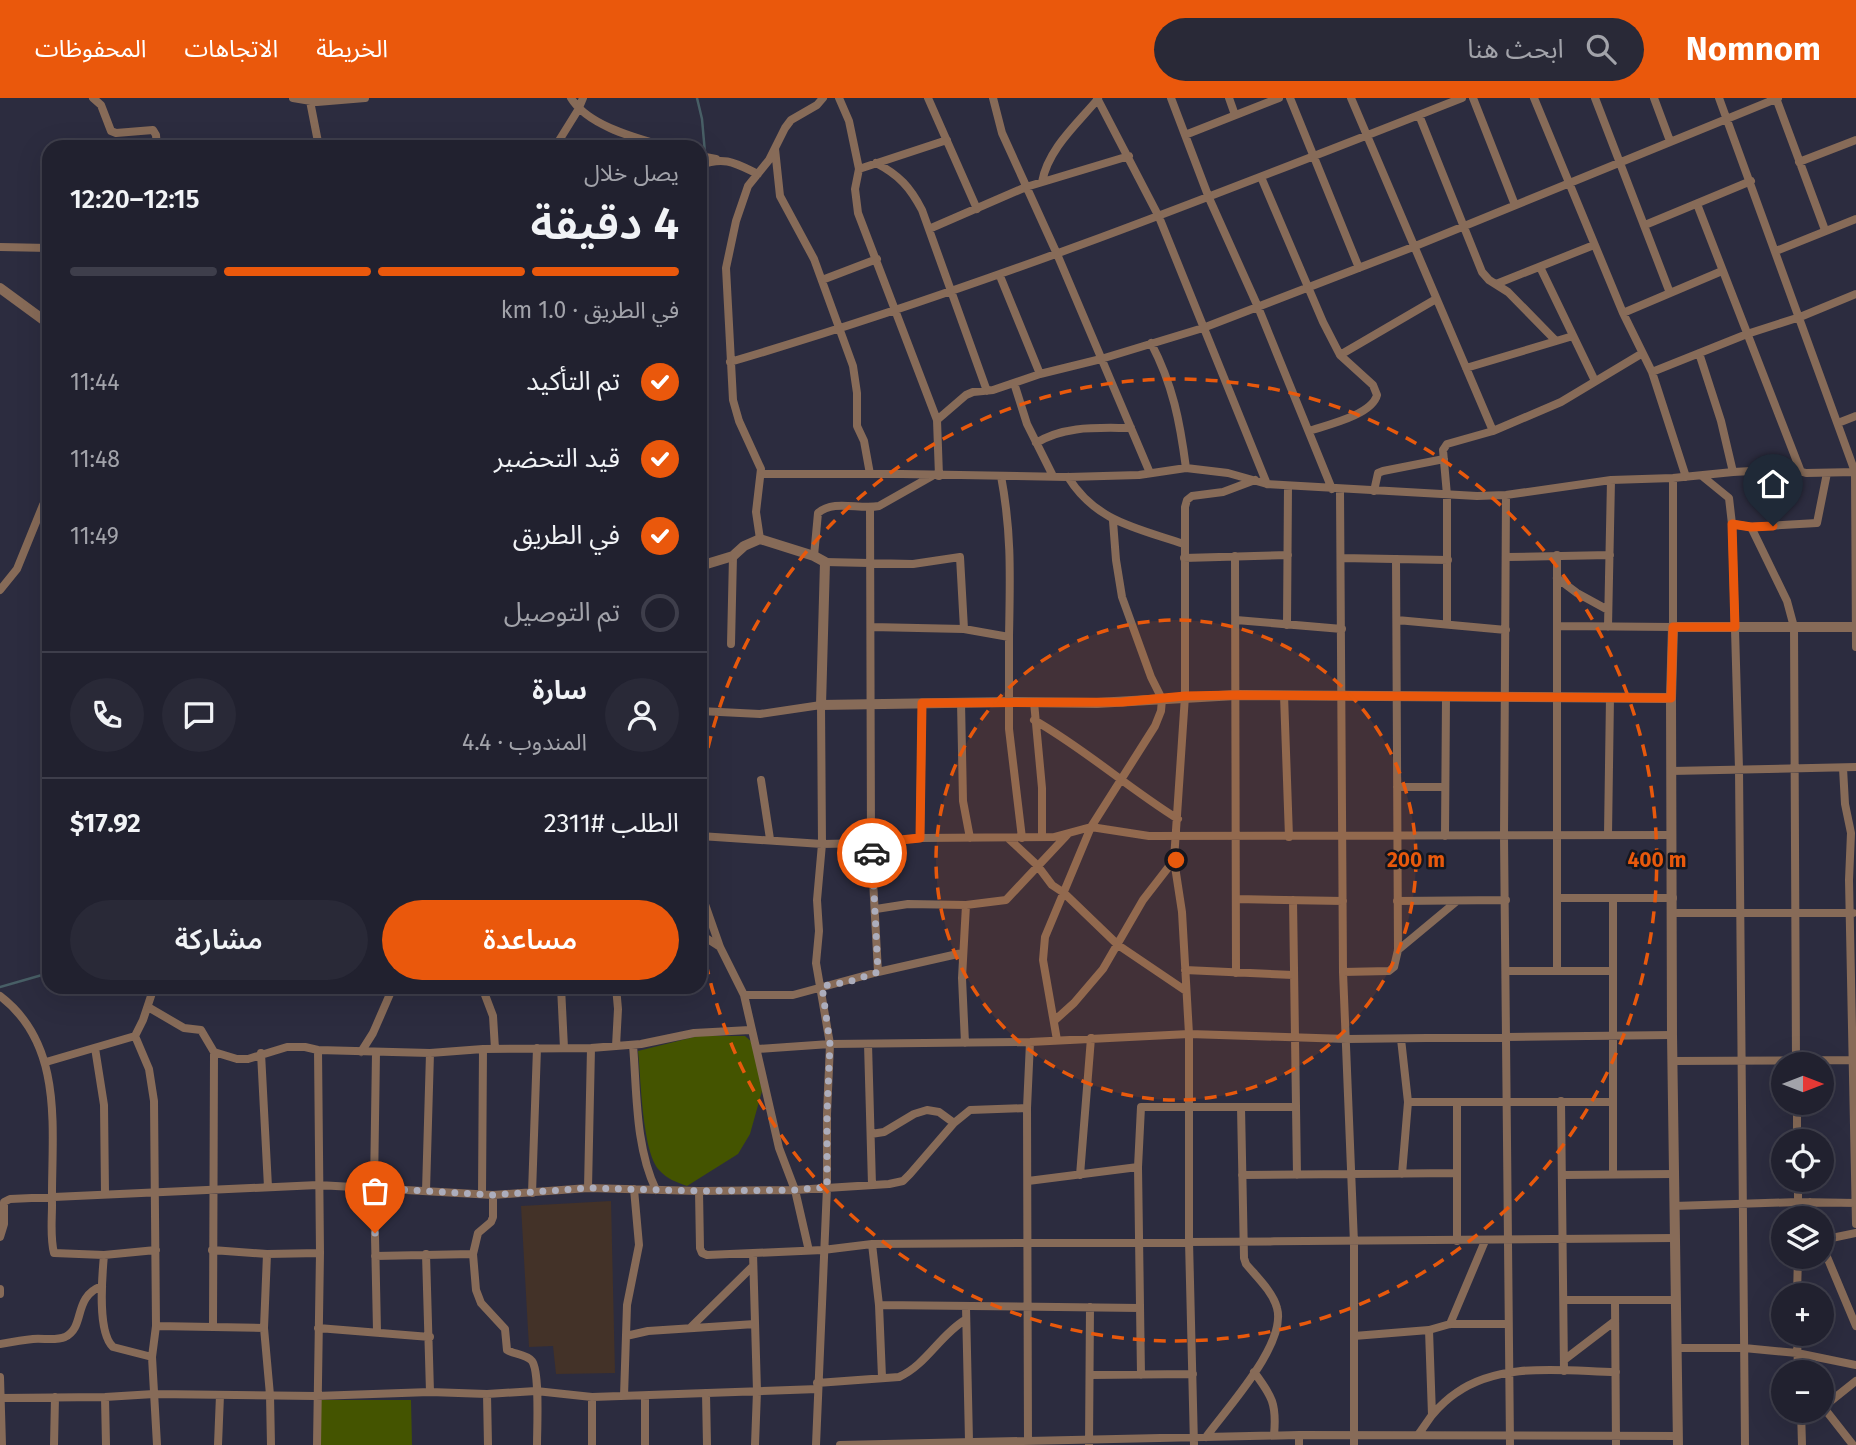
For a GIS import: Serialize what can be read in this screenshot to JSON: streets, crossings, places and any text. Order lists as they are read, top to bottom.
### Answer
{
  "north": "right",
  "page": {
    "header": "Nomnom",
    "search": "ابحث هنا",
    "nav": ["الخريطة", "الاتجاهات", "المحفوظات"],
    "heading": ["4 دقيقة", "يصل خلال", "12:15–12:20"],
    "panel": [
      "سارة",
      "المندوب · 4.4",
      "الطلب #2311",
      "$17.92"
    ],
    "bar": "في الطريق · 1.0 km",
    "list": [
      ["تم التأكيد", "11:44"],
      ["قيد التحضير", "11:48"],
      ["في الطريق", "11:49"],
      "تم التوصيل"
    ],
    "buttons": ["مساعدة", "مشاركة"],
    "map_buttons": ["+", "−"]
  },
  "rings": ["200 m", "400 m"]
}
